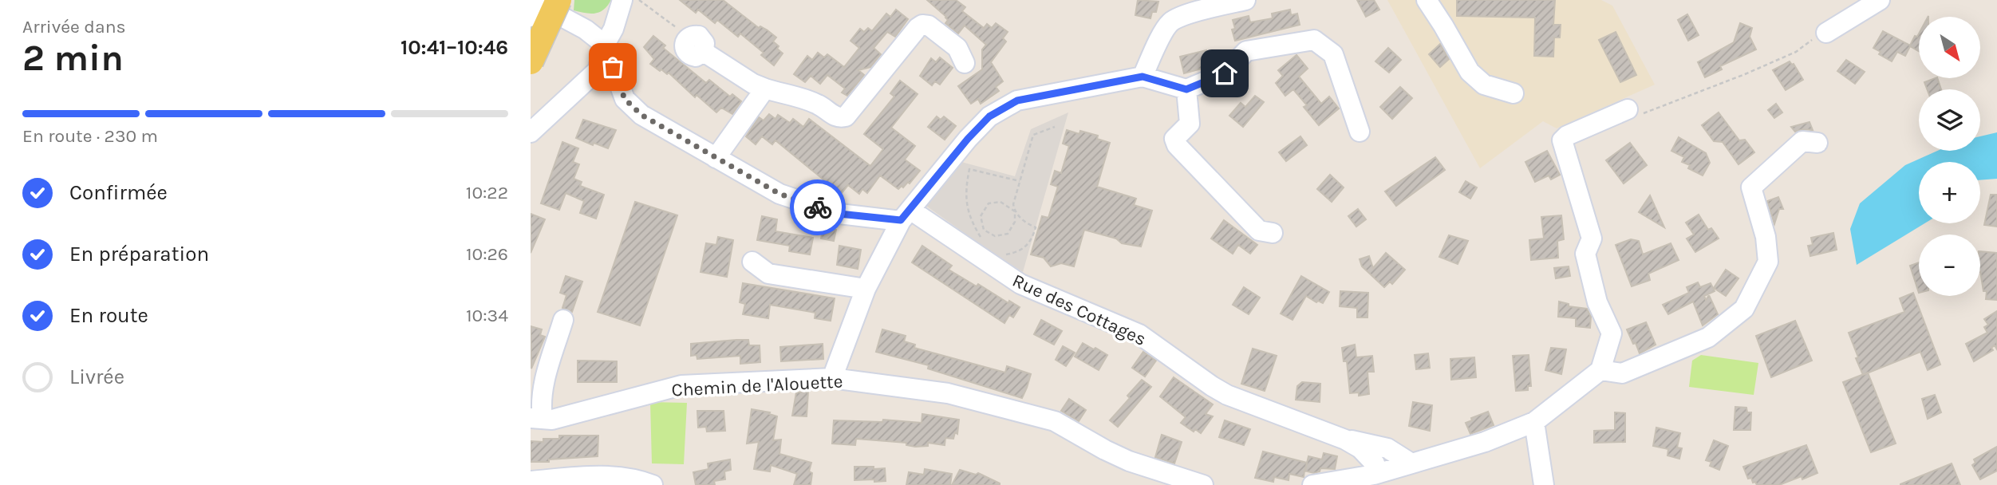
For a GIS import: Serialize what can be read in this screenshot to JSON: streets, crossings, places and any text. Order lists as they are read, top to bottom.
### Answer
{
  "streets": {
    "street": ["Rue des Cottages", "Chemin de l'Alouette"]
  },
  "north": "bottom right",
  "page": {
    "heading": ["2 min", "Arrivée dans", "10:41–10:46"],
    "map_buttons": ["+", "−"],
    "bar": "En route · 230 m",
    "list": [
      ["Confirmée", "10:22"],
      ["En préparation", "10:26"],
      ["En route", "10:34"],
      "Livrée"
    ]
  }
}
